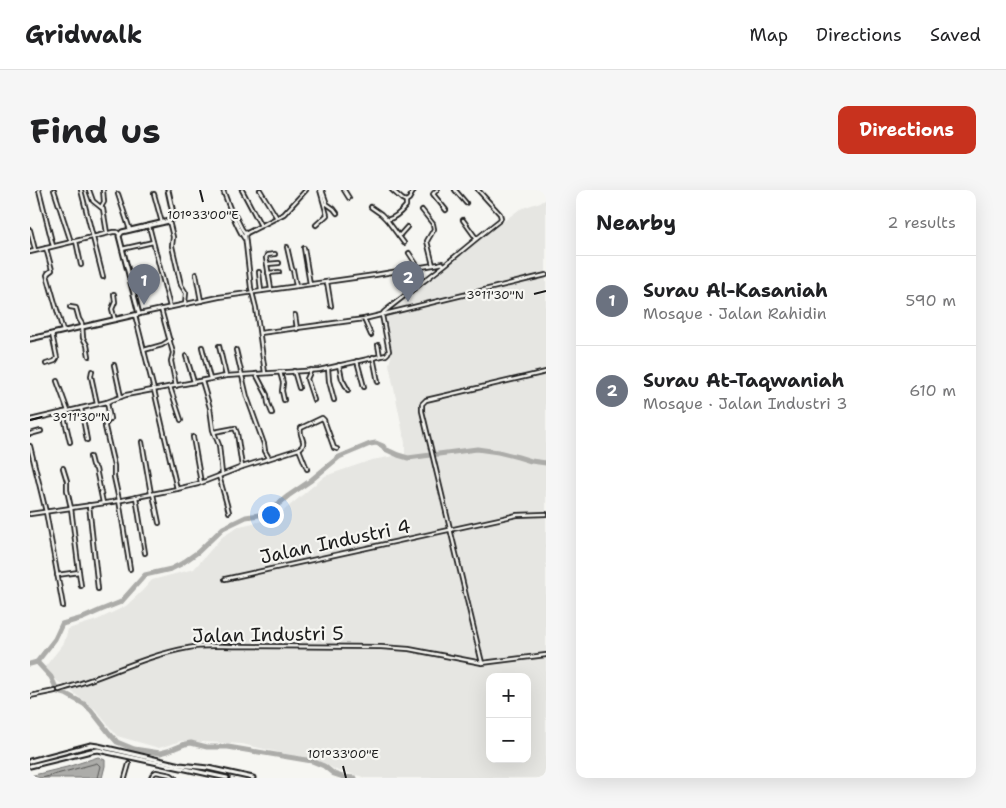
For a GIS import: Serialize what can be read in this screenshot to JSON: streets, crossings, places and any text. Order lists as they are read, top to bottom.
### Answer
{
  "streets": {
    "street": ["Jalan Industri 4", "Jalan Industri 5"]
  },
  "page": {
    "header": "Gridwalk",
    "nav": ["Map", "Directions", "Saved"],
    "buttons": "Directions",
    "title": "Find us",
    "heading": ["Nearby", "2 results"],
    "list": [
      {
        "mark": "1",
        "name": "Surau Al-Kasaniah",
        "note": "Mosque · Jalan Rahidin",
        "value": "590 m"
      },
      {
        "mark": "2",
        "name": "Surau At-Taqwaniah",
        "note": "Mosque · Jalan Industri 3",
        "value": "610 m"
      }
    ],
    "pins": ["2", "1"],
    "map_buttons": ["+", "−"]
  },
  "coordinates": ["101°33'00\"E", "3°11'30\"N"]
}
